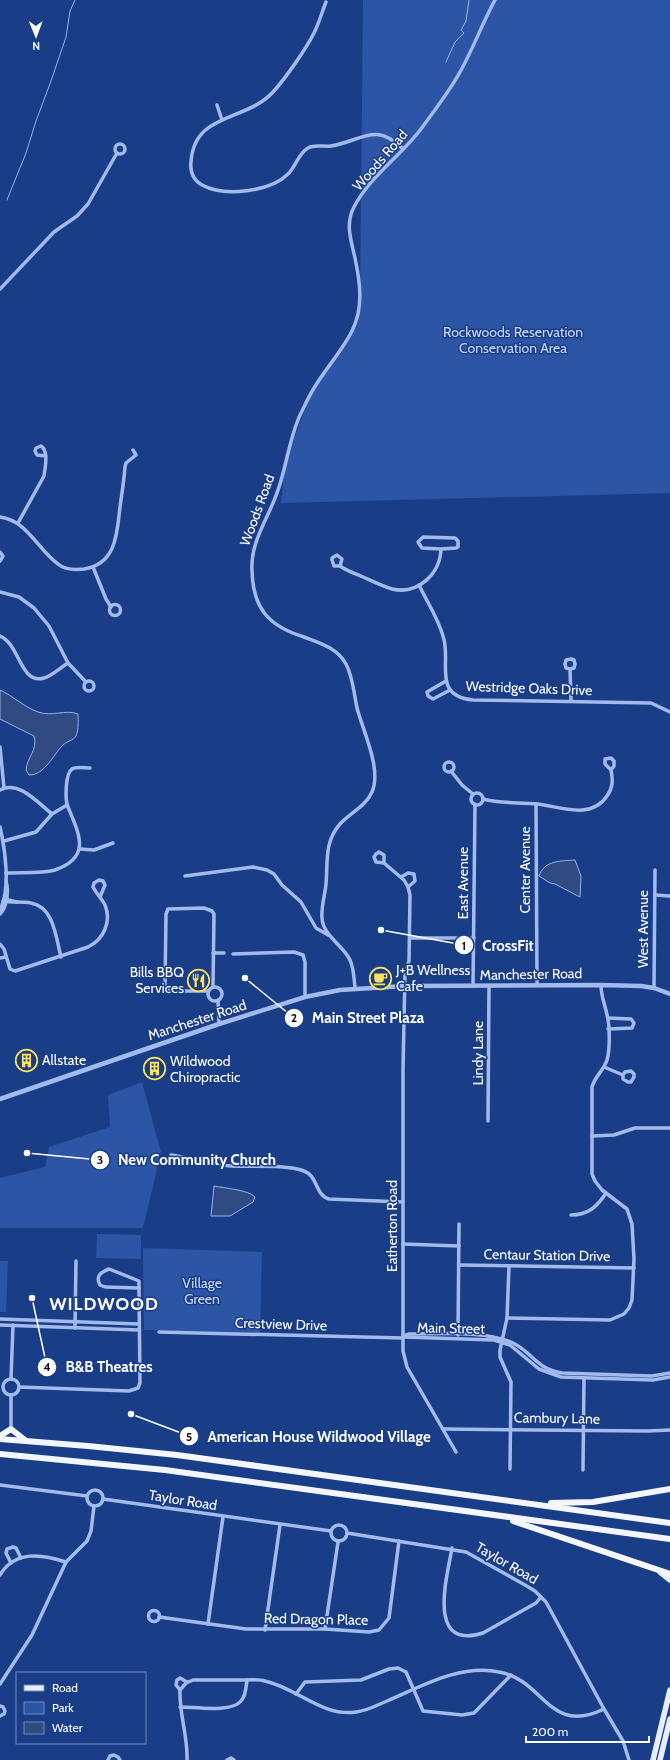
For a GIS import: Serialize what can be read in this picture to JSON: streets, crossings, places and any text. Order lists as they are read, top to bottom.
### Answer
{
  "streets": {
    "street": [
      "Woods Road",
      "Westridge Oaks Drive",
      "Center Avenue",
      "East Avenue",
      "West Avenue",
      "Manchester Road",
      "Lindy Lane",
      "Eatherton Road",
      "Centaur Station Drive",
      "Crestview Drive",
      "Main Street",
      "Cambury Lane",
      "Taylor Road",
      "Red Dragon Place"
    ]
  },
  "crossings": [
    ["Woods Road", "Manchester Road"],
    ["Center Avenue", "Manchester Road"],
    ["East Avenue", "Manchester Road"],
    ["West Avenue", "Manchester Road"],
    ["Manchester Road", "Lindy Lane"],
    ["Manchester Road", "Eatherton Road"],
    ["Eatherton Road", "Crestview Drive"],
    ["Eatherton Road", "Main Street"],
    ["Eatherton Road", "Cambury Lane"],
    ["Crestview Drive", "Main Street"],
    ["Taylor Road", "Red Dragon Place"]
  ],
  "districts": ["WILDWOOD"],
  "parks": ["Rockwoods Reservation Conservation Area", "Village Green"],
  "places": {
    "other": [
      "CrossFit",
      "Main Street Plaza",
      "New Community Church",
      "B&B Theatres",
      "American House Wildwood Village"
    ],
    "cafe": ["J+B Wellness Cafe"],
    "restaurant": ["Bills BBQ Services"],
    "building": ["Allstate", "Wildwood Chiropractic"]
  },
  "legend": ["Road", "Park", "Water"],
  "scale_bar": "200 m",
  "north": "bottom"
}
